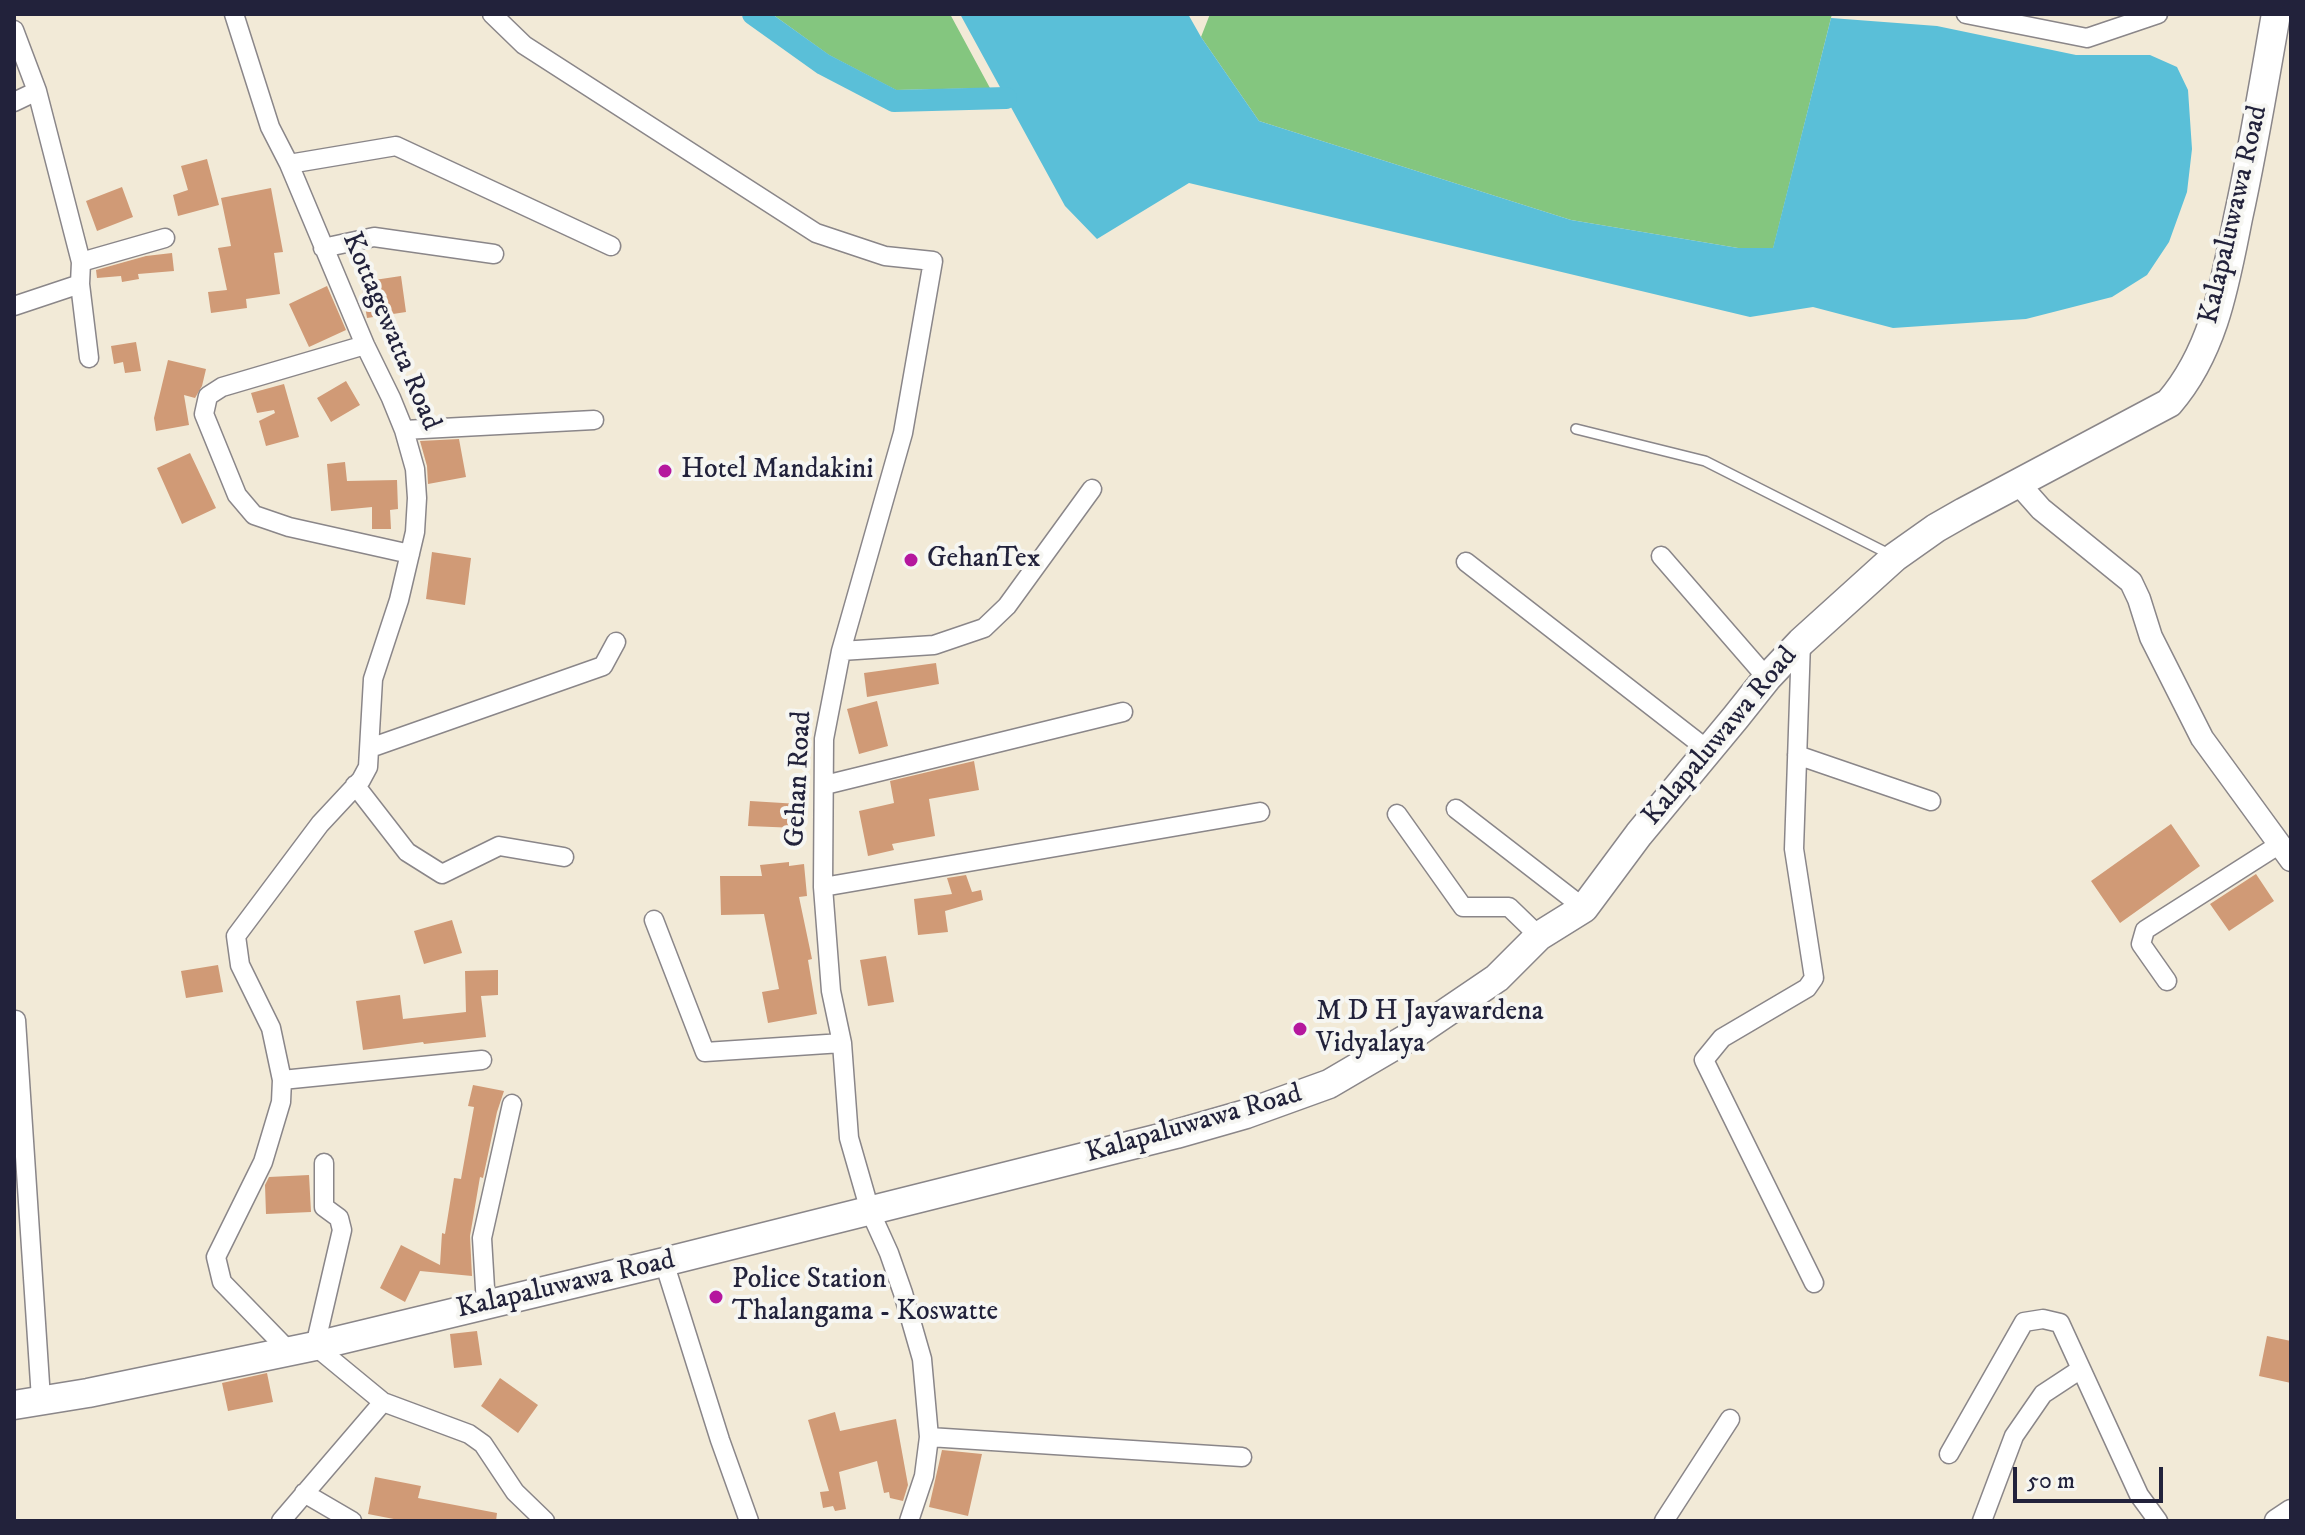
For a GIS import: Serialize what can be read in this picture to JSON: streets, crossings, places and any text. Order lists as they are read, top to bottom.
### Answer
{
  "streets": {
    "main road": ["Kalapaluwawa Road"],
    "street": ["Kottagewatta Road", "Gehan Road"]
  },
  "crossings": [
    ["Kalapaluwawa Road", "Kottagewatta Road"],
    ["Kalapaluwawa Road", "Gehan Road"]
  ],
  "places": [
    "Hotel Mandakini",
    "GehanTex",
    "M D H Jayawardena Vidyalaya",
    "Police Station Thalangama - Koswatte"
  ],
  "scale_bar": "50 m"
}
